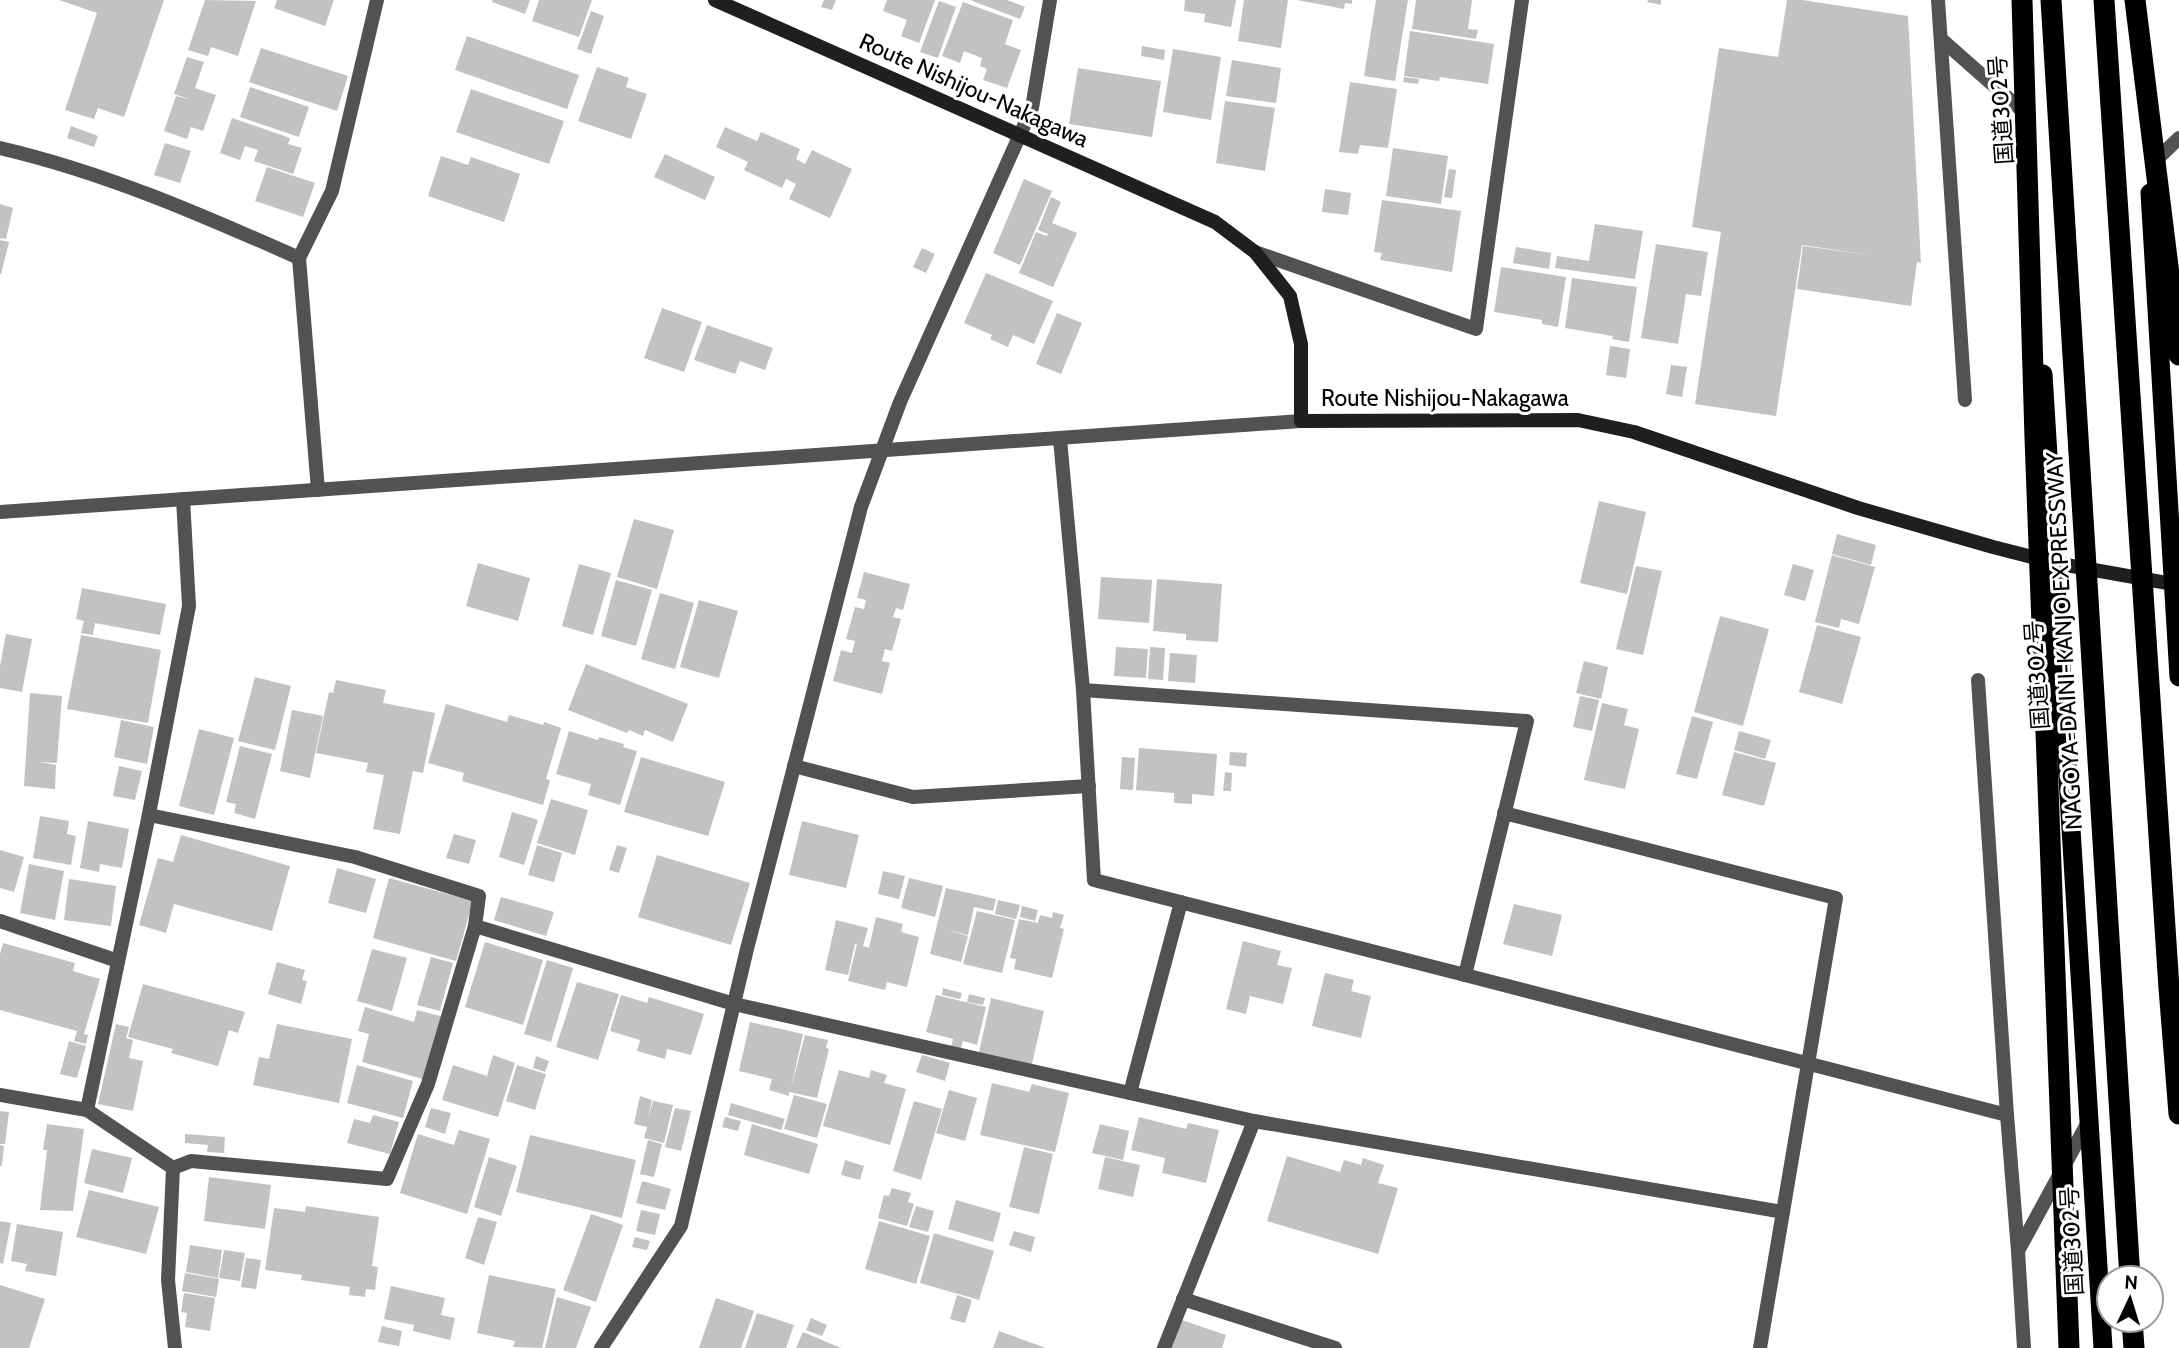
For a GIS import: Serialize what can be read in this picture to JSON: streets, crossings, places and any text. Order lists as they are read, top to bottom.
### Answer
{
  "streets": {
    "highway": ["国道302号", "NAGOYA-DAINI-KANJO EXPRESSWAY"],
    "main road": ["Route Nishijou-Nakagawa"]
  },
  "crossings": [
    ["Route Nishijou-Nakagawa", "国道302号"]
  ],
  "north": "top"
}
